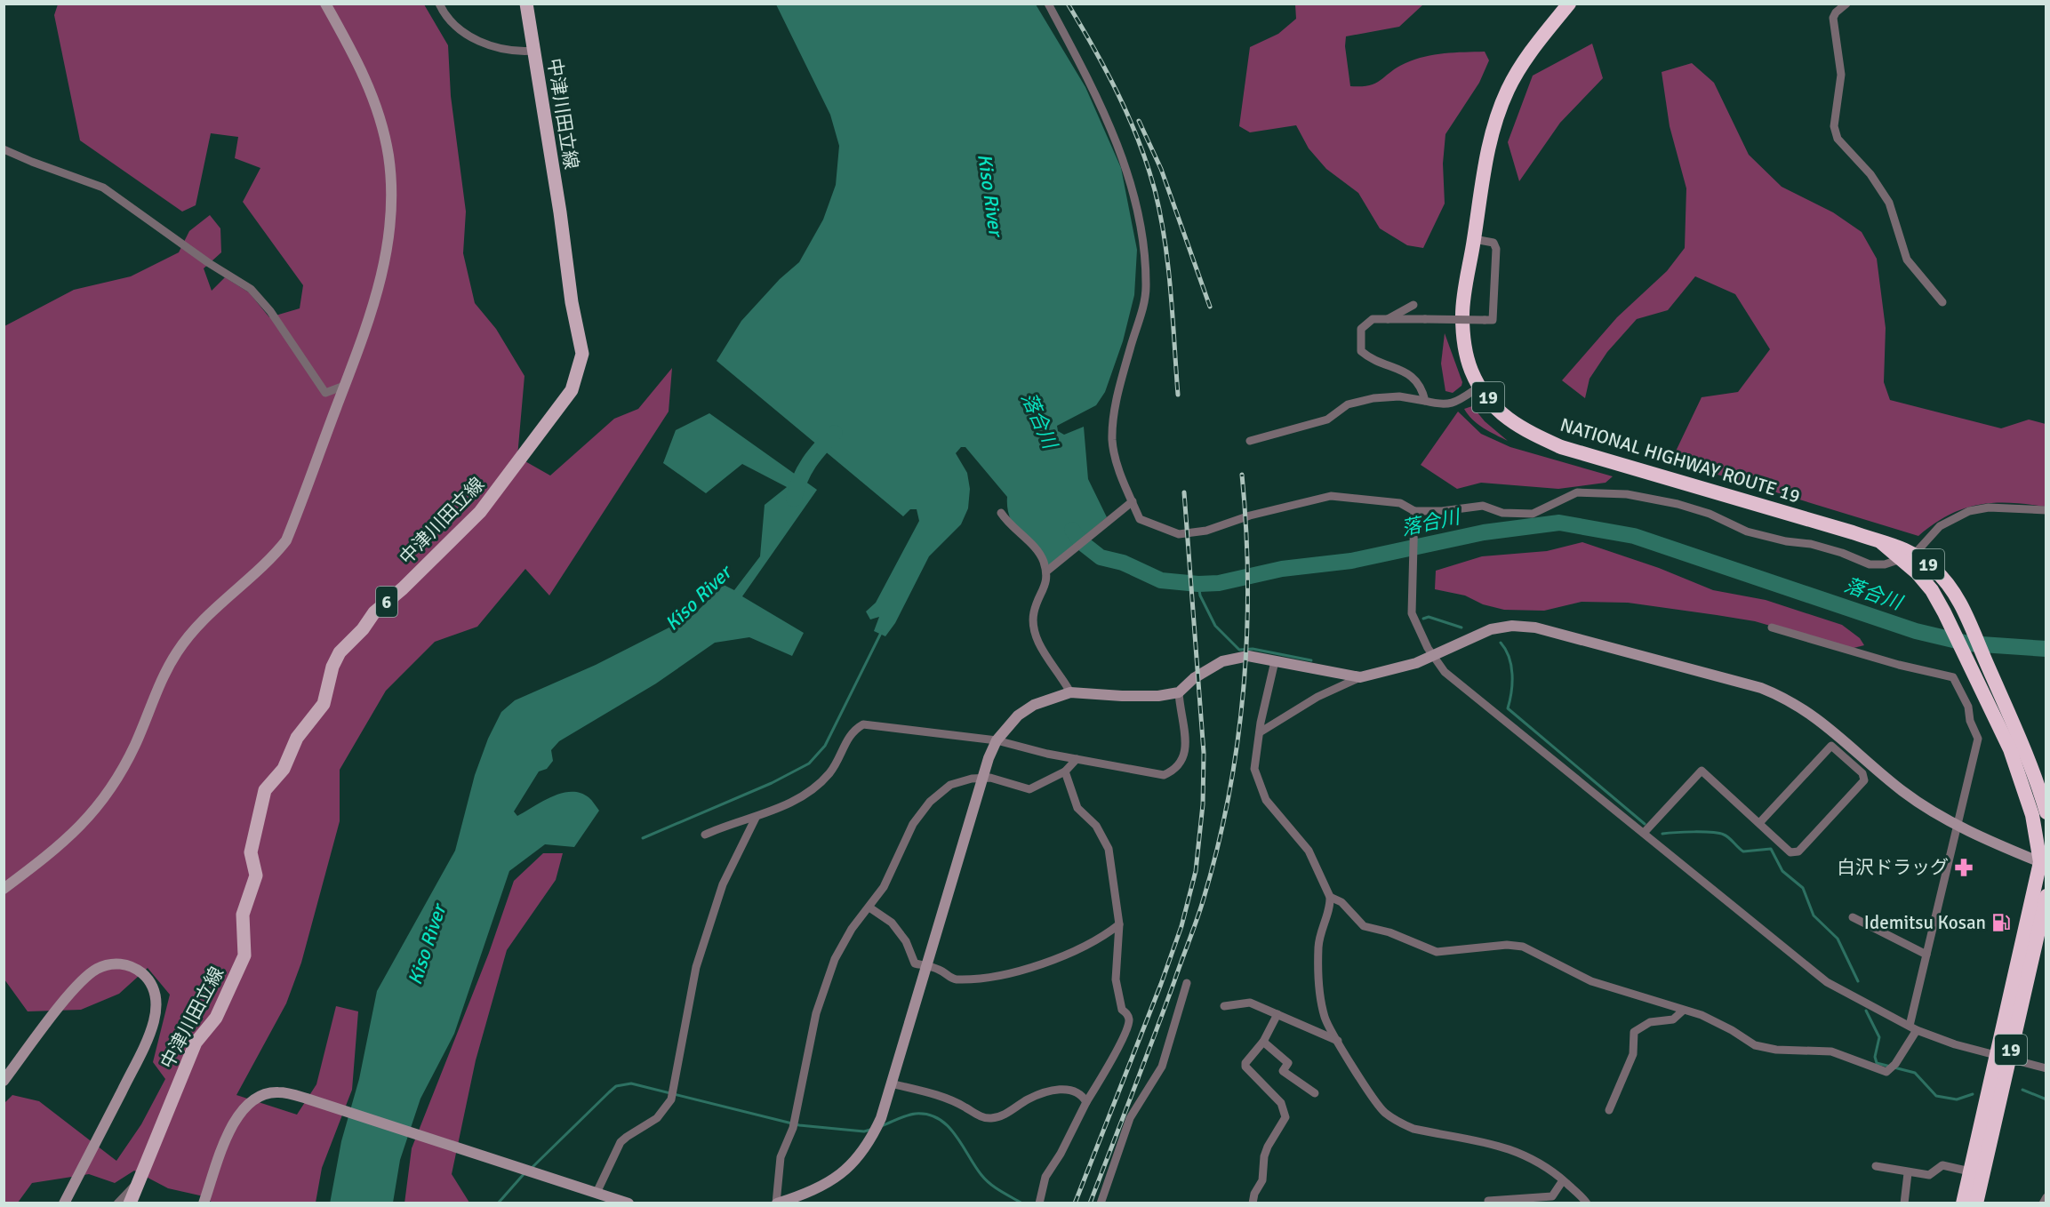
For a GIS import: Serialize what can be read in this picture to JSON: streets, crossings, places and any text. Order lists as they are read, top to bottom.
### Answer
{
  "streets": {
    "highway": ["19", "NATIONAL HIGHWAY ROUTE 19"],
    "main road": ["中津川田立線", "6"]
  },
  "water": ["Kiso River", "落合川"],
  "places": {
    "pharmacy": ["白沢ドラッグ"],
    "fuel station": ["Idemitsu Kosan"]
  }
}
